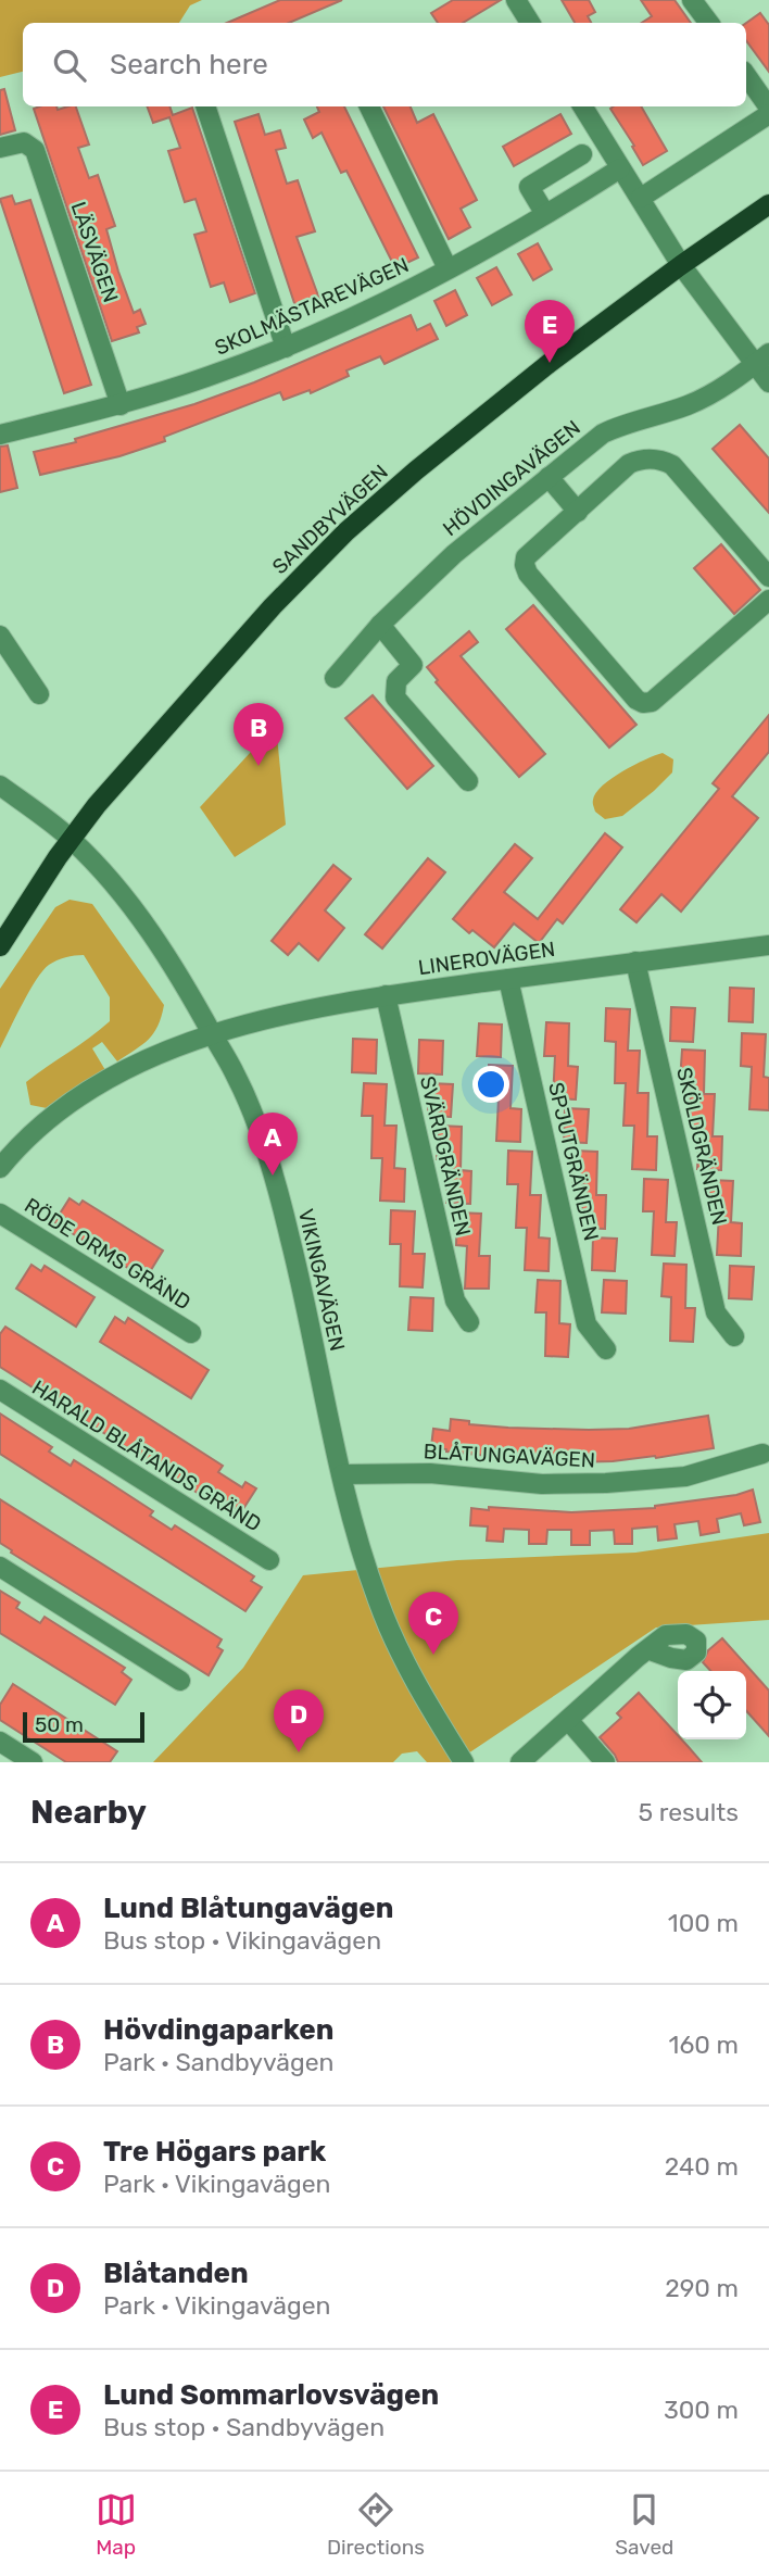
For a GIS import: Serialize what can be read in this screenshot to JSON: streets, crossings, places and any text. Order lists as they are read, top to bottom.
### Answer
{
  "streets": {
    "main road": ["SANDBYVÄGEN"],
    "street": [
      "LÄSVÄGEN",
      "SKOLMÄSTAREVÄGEN",
      "HÖVDINGAVÄGEN",
      "LINEROVÄGEN",
      "SKÖLDGRÄNDEN",
      "SVÄRDGRÄNDEN",
      "SPJUTGRÄNDEN",
      "RÖDE ORMS GRÄND",
      "VIKINGAVÄGEN",
      "HARALD BLÅTANDS GRÄND",
      "BLÅTUNGAVÄGEN"
    ]
  },
  "crossings": [
    ["LÄSVÄGEN", "SKOLMÄSTAREVÄGEN"],
    ["SANDBYVÄGEN", "VIKINGAVÄGEN"],
    ["LINEROVÄGEN", "SKÖLDGRÄNDEN"],
    ["LINEROVÄGEN", "SVÄRDGRÄNDEN"],
    ["LINEROVÄGEN", "SPJUTGRÄNDEN"],
    ["LINEROVÄGEN", "VIKINGAVÄGEN"],
    ["VIKINGAVÄGEN", "BLÅTUNGAVÄGEN"]
  ],
  "scale_bar": "50 m",
  "page": {
    "search": "Search here",
    "pins": [
      "E",
      "B",
      "A",
      "C",
      "D"
    ],
    "scale": "50 m",
    "heading": ["Nearby", "5 results"],
    "list": [
      {
        "mark": "A",
        "name": "Lund Blåtungavägen",
        "note": "Bus stop · Vikingavägen",
        "value": "100 m"
      },
      {
        "mark": "B",
        "name": "Hövdingaparken",
        "note": "Park · Sandbyvägen",
        "value": "160 m"
      },
      {
        "mark": "C",
        "name": "Tre Högars park",
        "note": "Park · Vikingavägen",
        "value": "240 m"
      },
      {
        "mark": "D",
        "name": "Blåtanden",
        "note": "Park · Vikingavägen",
        "value": "290 m"
      },
      {
        "mark": "E",
        "name": "Lund Sommarlovsvägen",
        "note": "Bus stop · Sandbyvägen",
        "value": "300 m"
      }
    ],
    "nav": ["Map", "Directions", "Saved"]
  }
}
